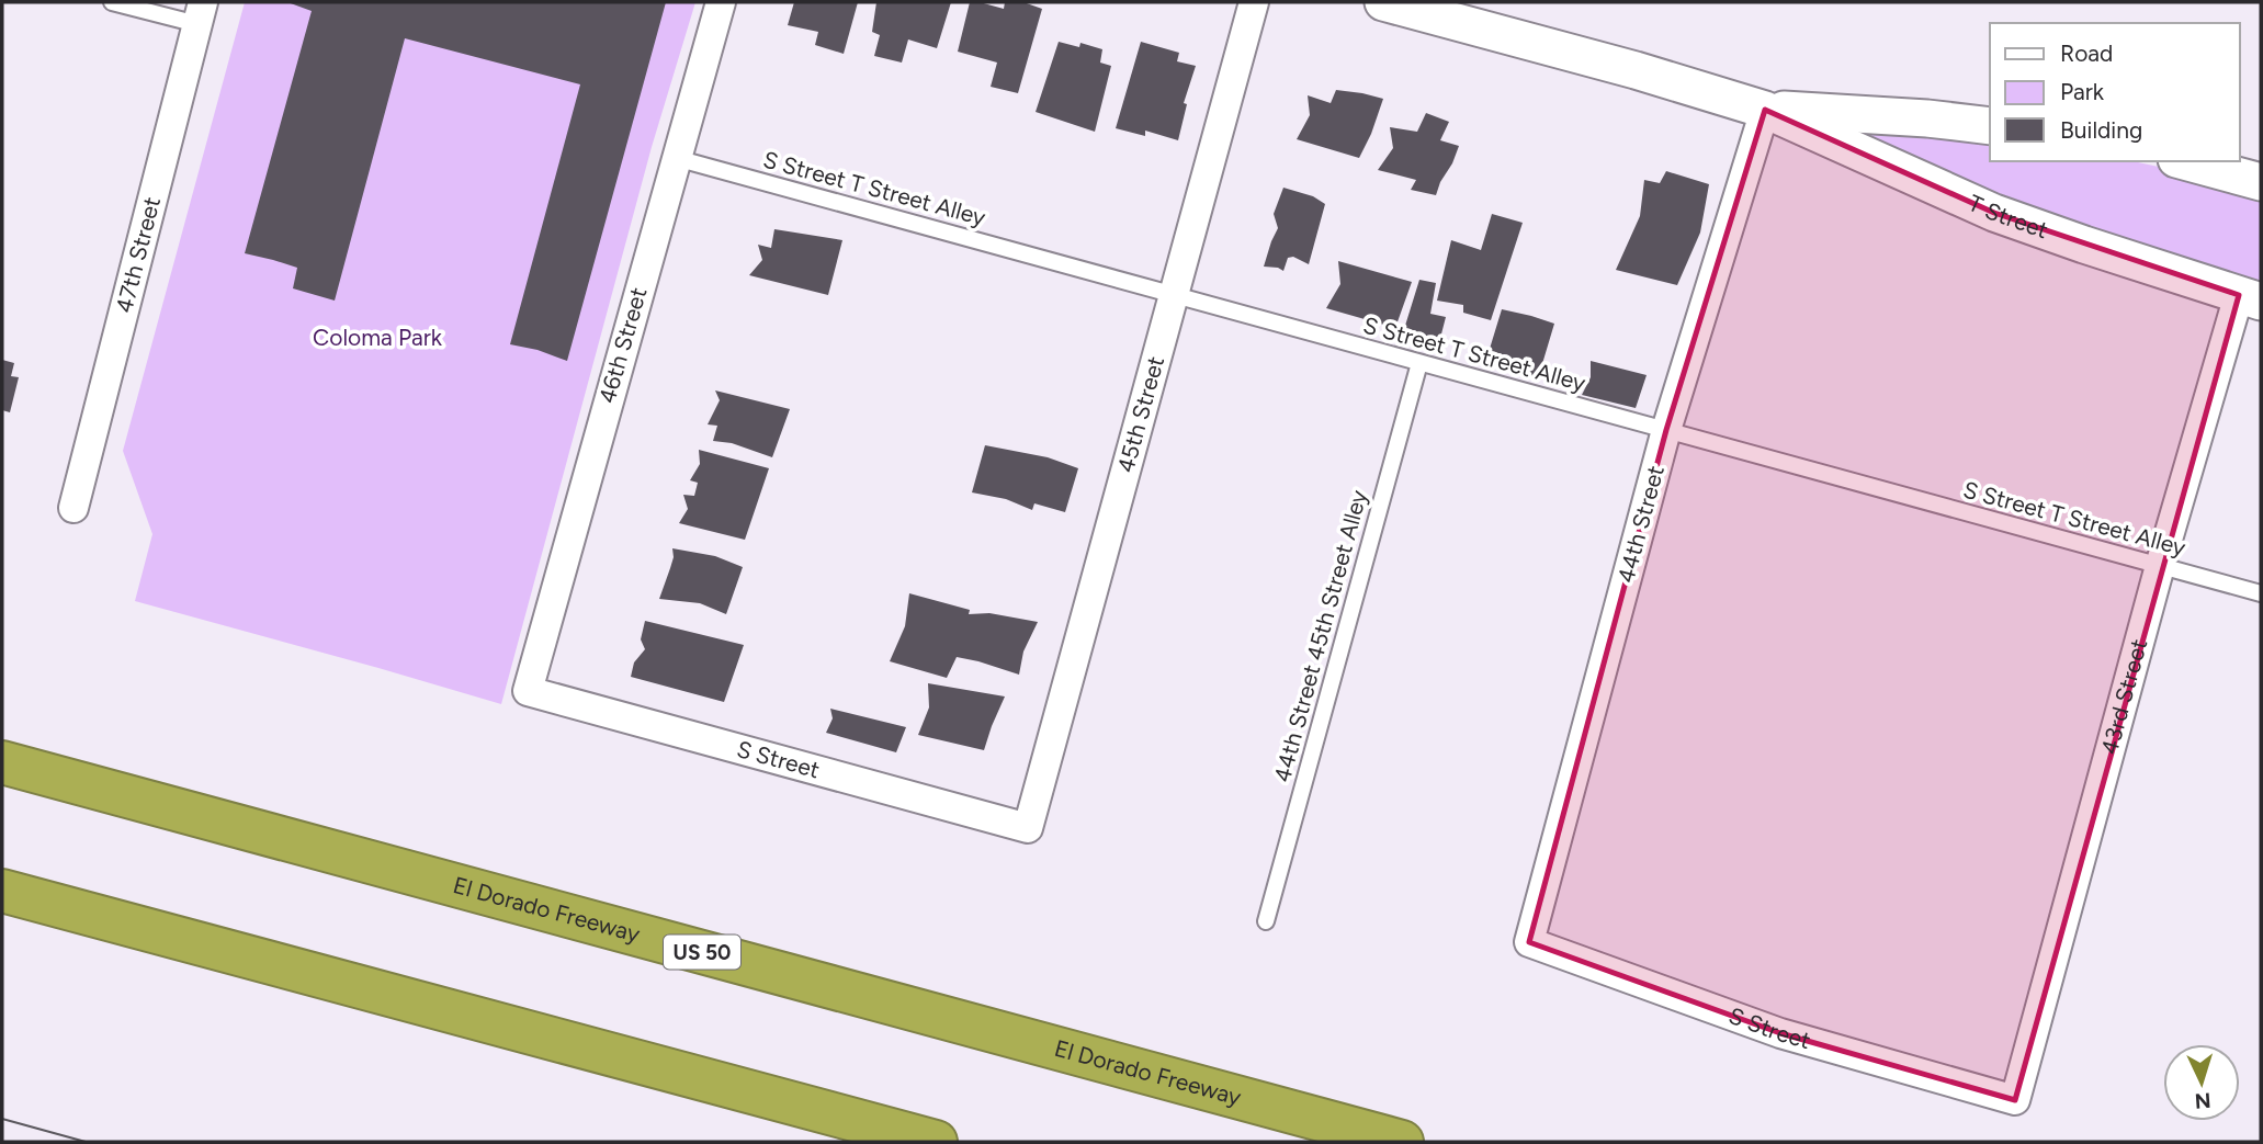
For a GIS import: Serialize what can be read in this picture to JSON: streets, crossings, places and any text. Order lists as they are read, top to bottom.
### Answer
{
  "streets": {
    "highway": ["El Dorado Freeway", "US 50"],
    "street": [
      "T Street",
      "47th Street",
      "46th Street",
      "45th Street",
      "44th Street",
      "43rd Street",
      "S Street"
    ],
    "lane": ["S Street T Street Alley", "44th Street 45th Street Alley"]
  },
  "crossings": [
    ["S Street T Street Alley", "46th Street"],
    ["S Street T Street Alley", "45th Street"],
    ["S Street T Street Alley", "44th Street"],
    ["S Street T Street Alley", "44th Street 45th Street Alley"],
    ["S Street T Street Alley", "43rd Street"],
    ["T Street", "44th Street"],
    ["T Street", "43rd Street"],
    ["46th Street", "S Street"],
    ["45th Street", "S Street"],
    ["44th Street", "S Street"],
    ["43rd Street", "S Street"]
  ],
  "parks": ["Coloma Park"],
  "legend": ["Road", "Park", "Building"],
  "north": "bottom"
}
